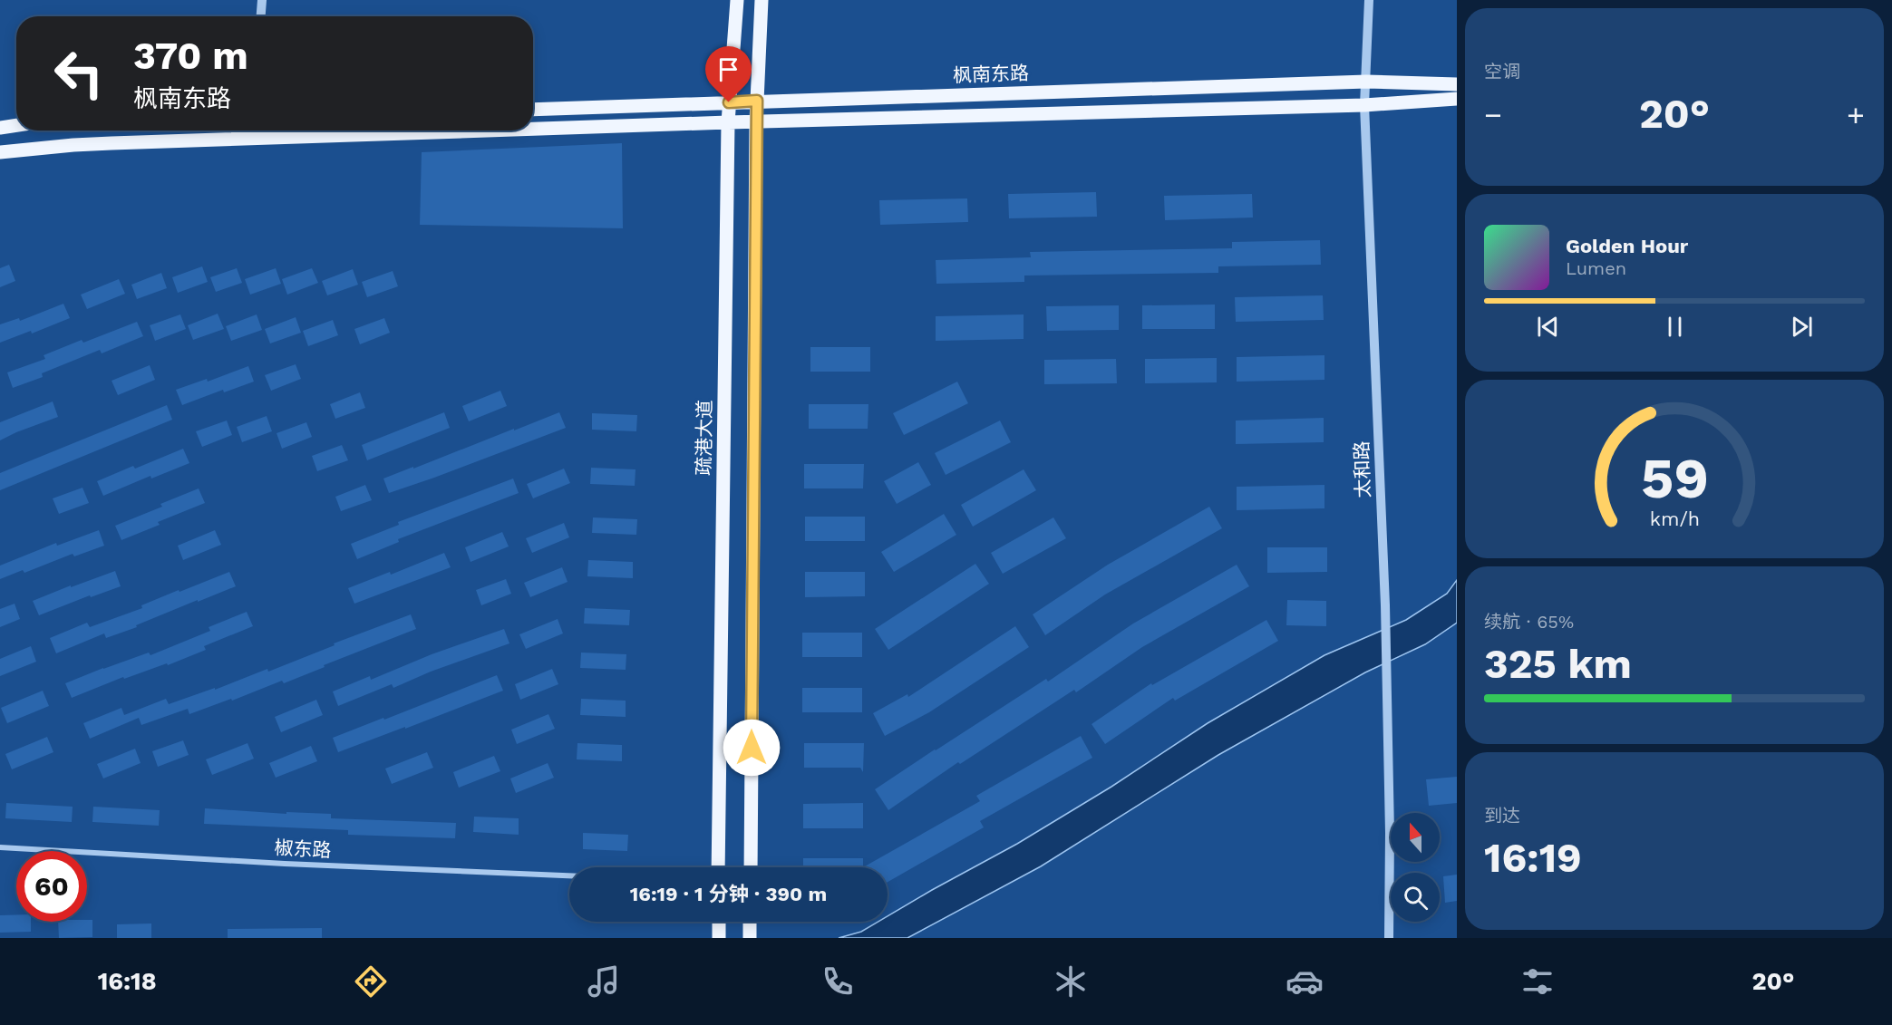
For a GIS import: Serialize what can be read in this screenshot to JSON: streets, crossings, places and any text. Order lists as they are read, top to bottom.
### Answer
{
  "streets": {
    "main road": ["枫南东路", "疏港大道"],
    "street": ["太和路", "椒东路"]
  },
  "crossings": [
    ["枫南东路", "疏港大道"],
    ["枫南东路", "太和路"]
  ],
  "north": "top",
  "page": {
    "tile": [
      "空调",
      ["续航 · 65%", "325 km"],
      ["到达", "16:19"]
    ],
    "turn": ["370 m", "枫南东路"],
    "heat": ["−", "20°", "+"],
    "song": ["Golden Hour", "Lumen"],
    "limit": "60",
    "trip": "16:19 · 1 分钟 · 390 m",
    "tabs": ["16:18", "20°"],
    "gauge": ["59", "km/h"]
  }
}
